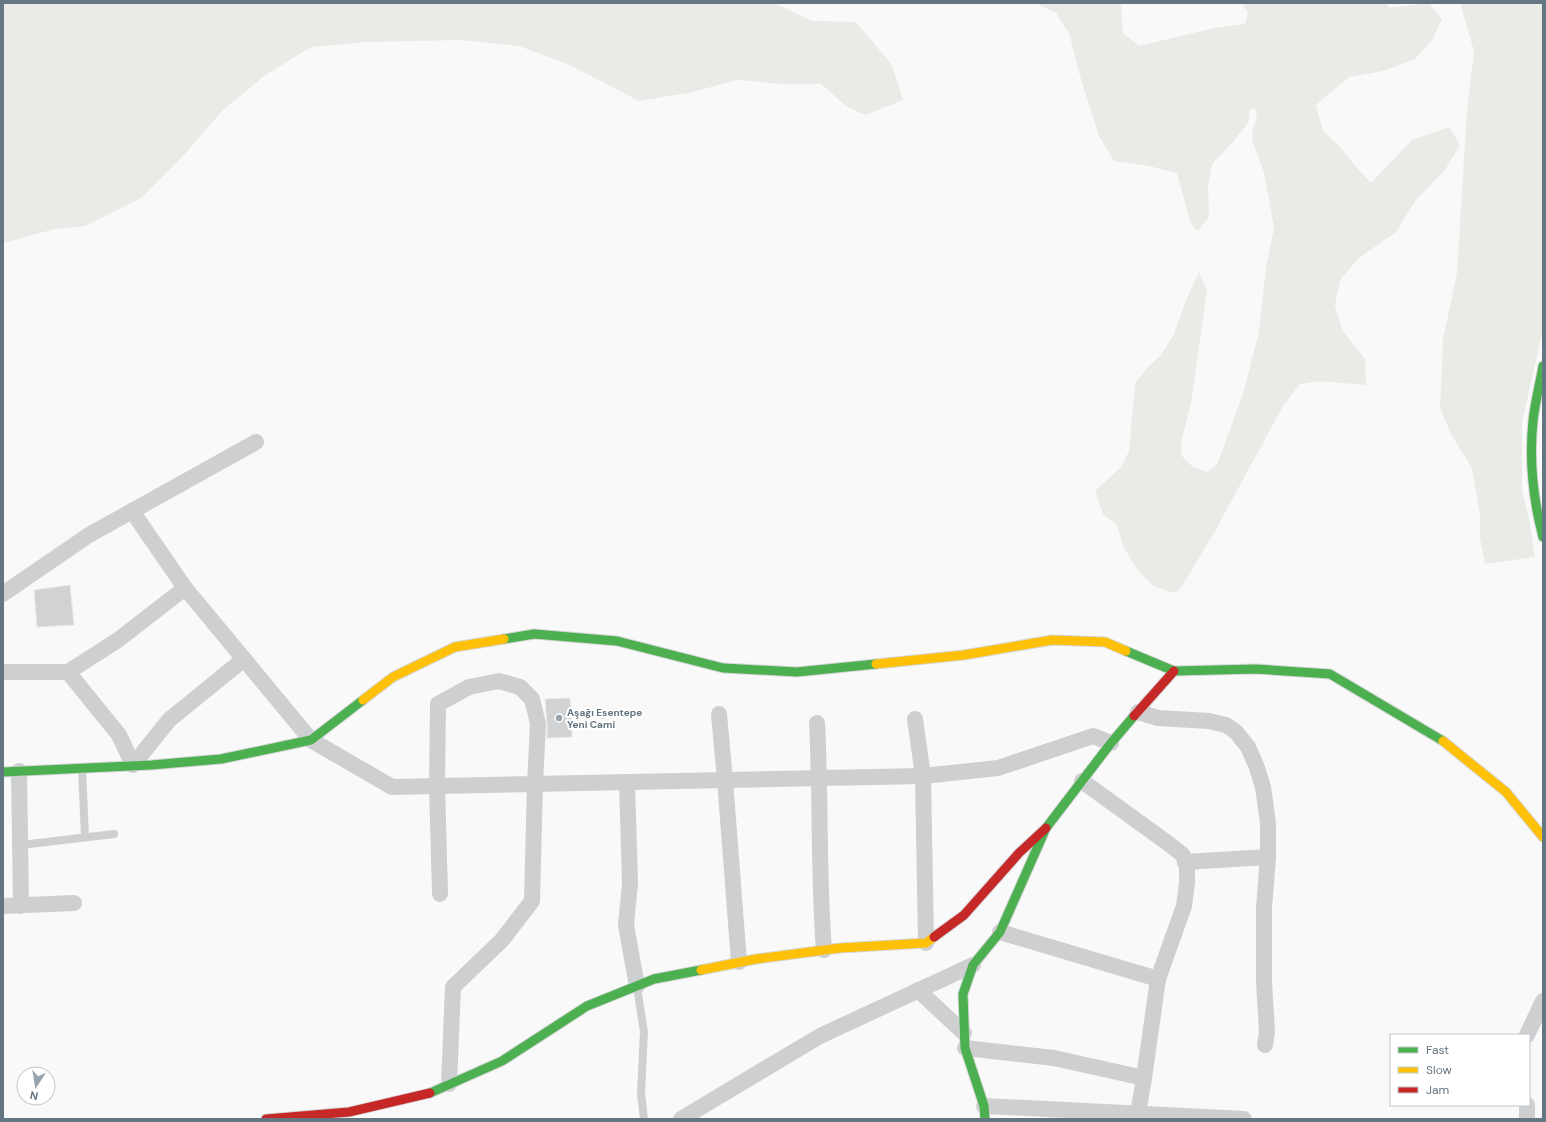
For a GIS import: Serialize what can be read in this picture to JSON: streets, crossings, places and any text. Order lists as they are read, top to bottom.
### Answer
{
  "places": ["Aşağı Esentepe Yeni Cami"],
  "legend": ["Fast", "Slow", "Jam"],
  "north": "bottom"
}
